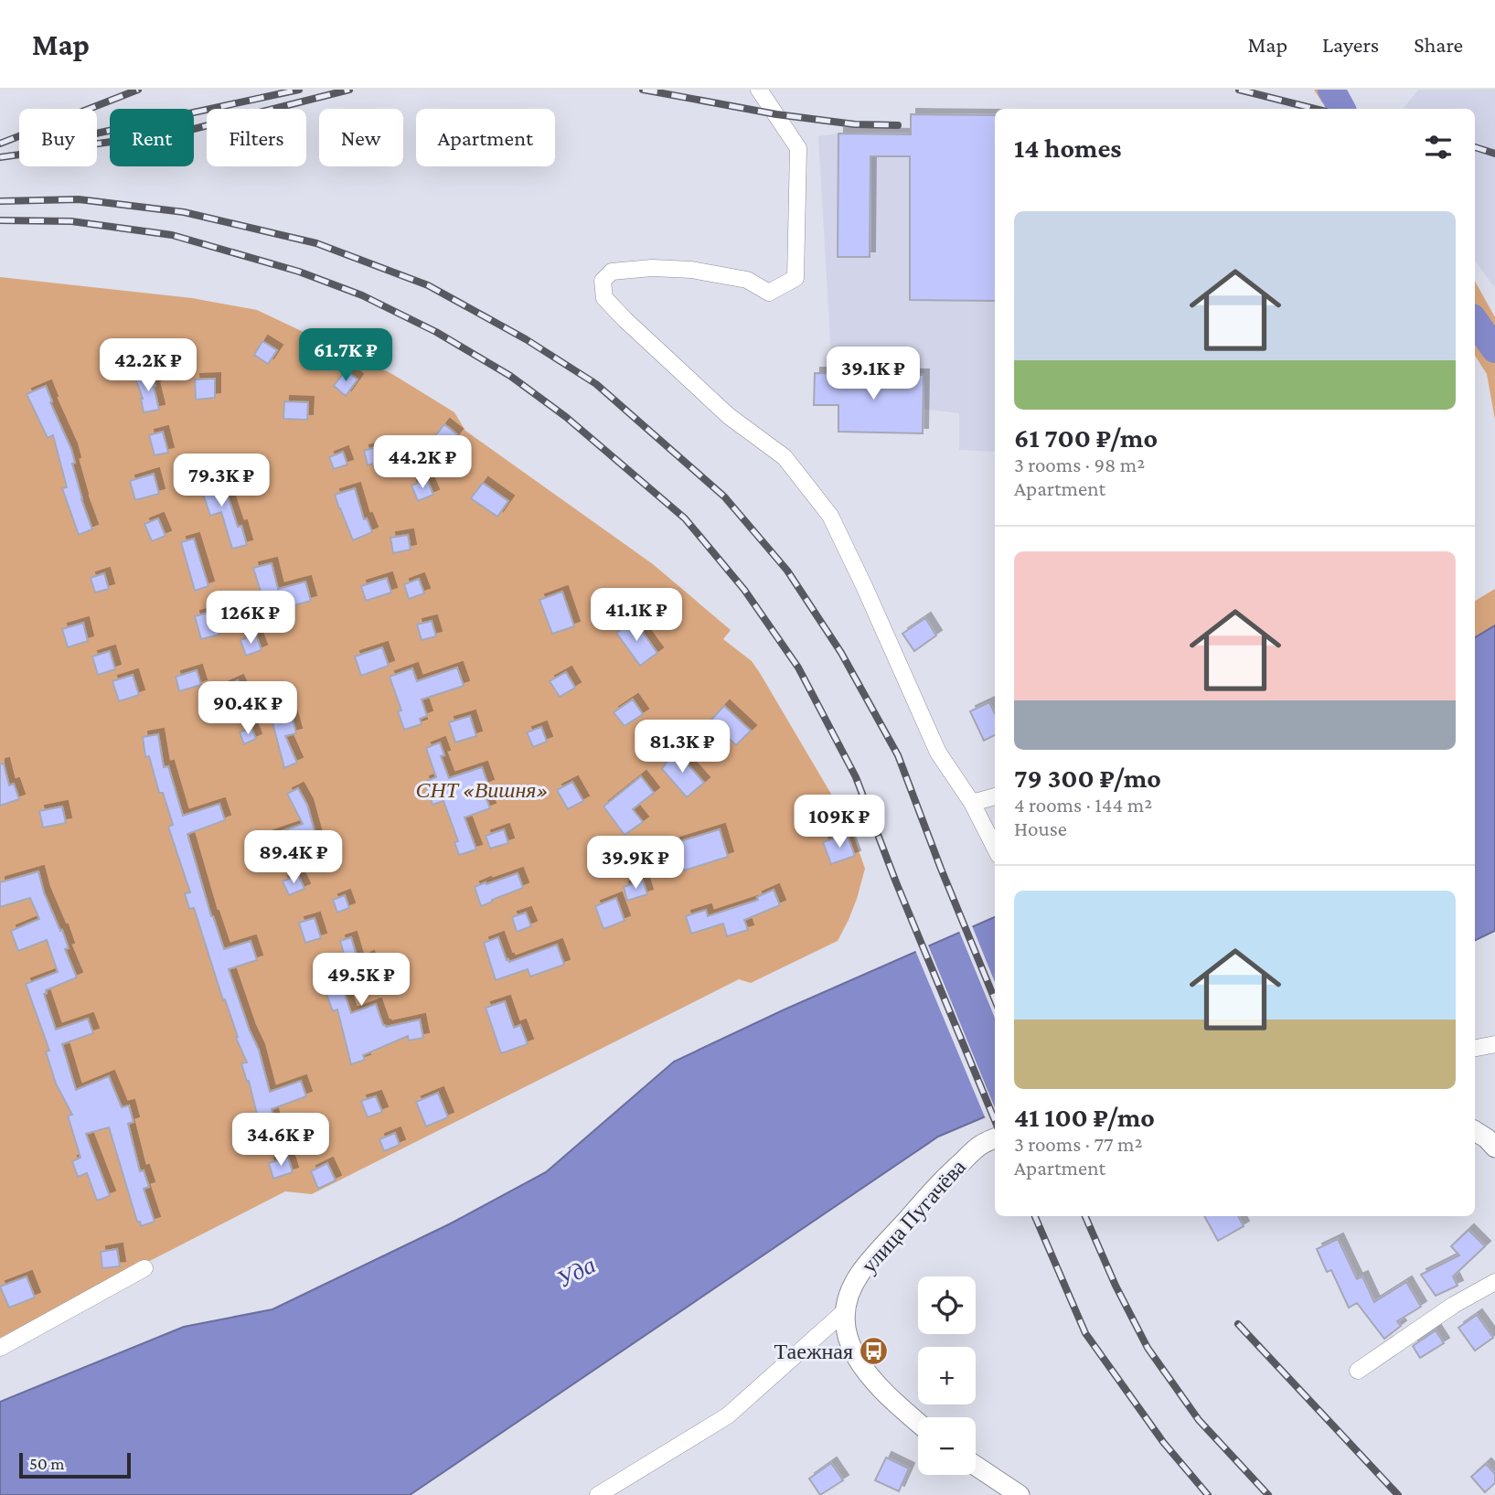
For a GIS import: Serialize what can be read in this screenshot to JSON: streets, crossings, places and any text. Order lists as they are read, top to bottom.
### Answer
{
  "streets": {
    "street": ["улица Пугачёва"]
  },
  "water": ["Уда"],
  "parks": ["СНТ «Вишня»"],
  "places": {
    "bus stop": ["Таежная"]
  },
  "scale_bar": "50 m",
  "page": {
    "header": "Map",
    "nav": ["Map", "Layers", "Share"],
    "chip": [
      "Buy",
      "Rent",
      "Filters",
      "New",
      "Apartment"
    ],
    "heading": "14 homes",
    "list": [
      {
        "name": "61 700 ₽/mo",
        "note": "3 rooms · 98 m² · Apartment"
      },
      {
        "name": "79 300 ₽/mo",
        "note": "4 rooms · 144 m² · House"
      },
      {
        "name": "41 100 ₽/mo",
        "note": "3 rooms · 77 m² · Apartment"
      }
    ],
    "price": [
      "61.7K ₽",
      "42.2K ₽",
      "39.1K ₽",
      "44.2K ₽",
      "79.3K ₽",
      "41.1K ₽",
      "126K ₽",
      "90.4K ₽",
      "81.3K ₽",
      "109K ₽",
      "89.4K ₽",
      "39.9K ₽",
      "49.5K ₽",
      "34.6K ₽"
    ],
    "map_buttons": ["+", "−"],
    "scale": "50 m"
  }
}
